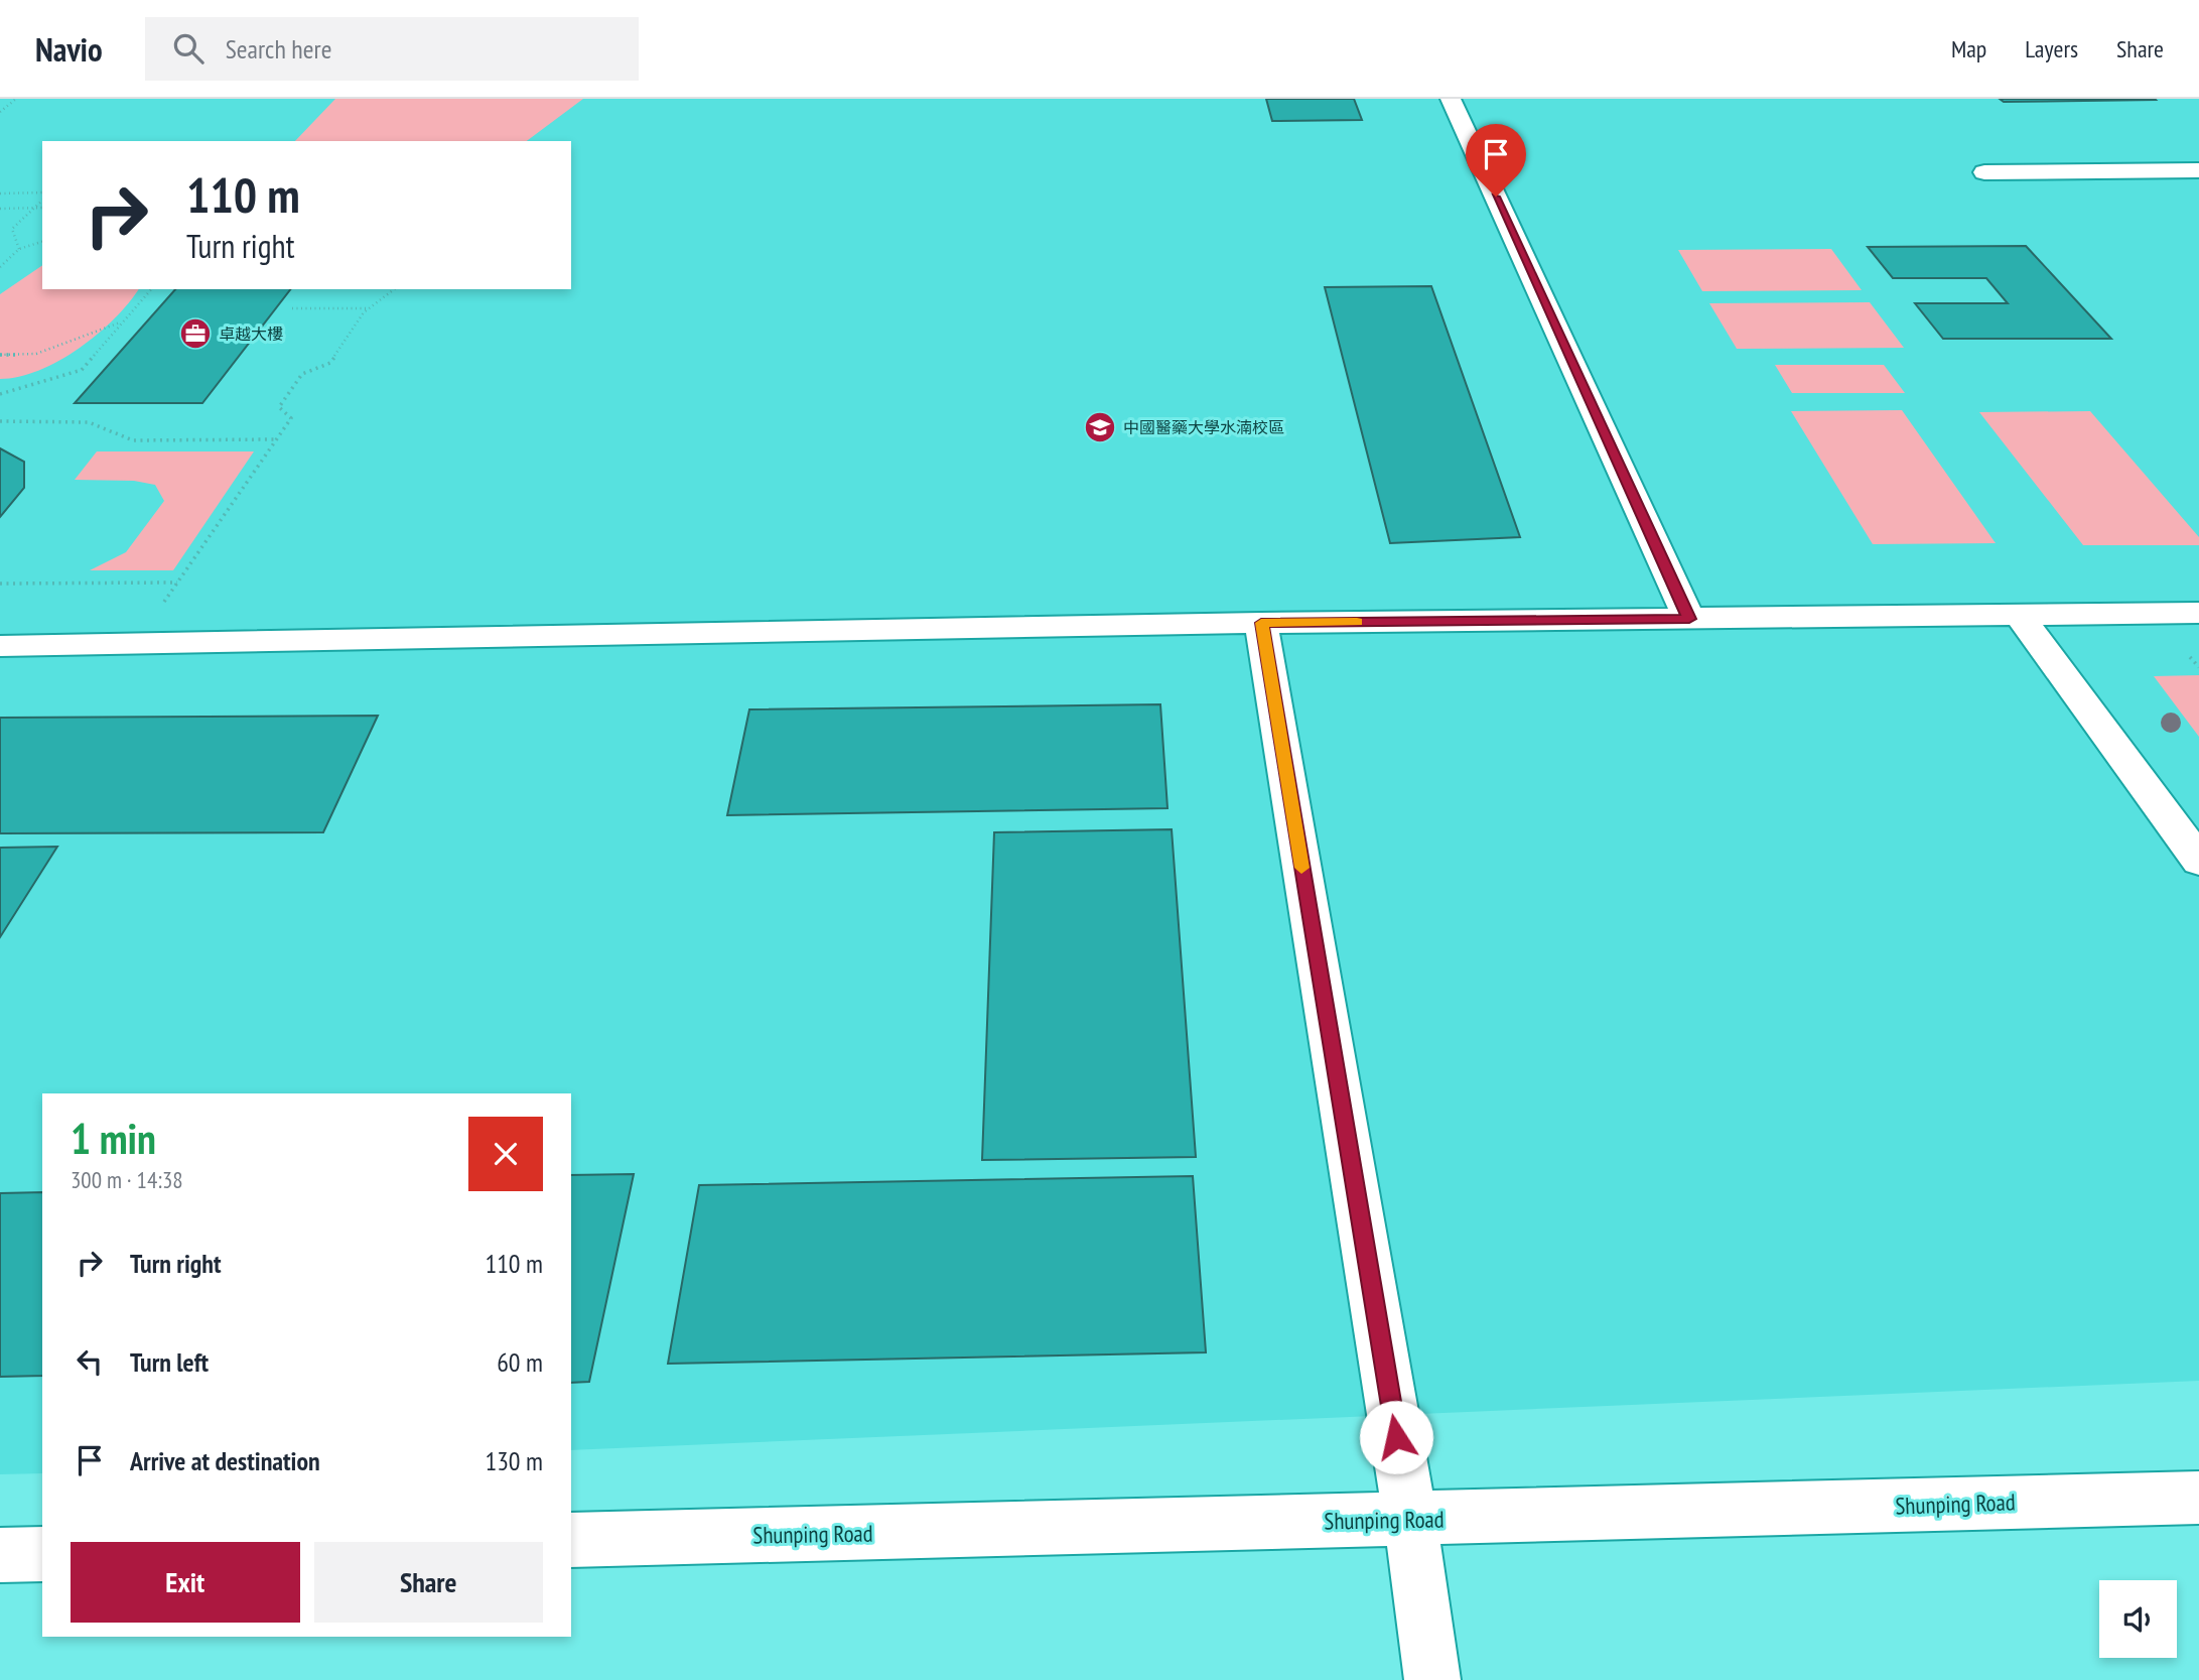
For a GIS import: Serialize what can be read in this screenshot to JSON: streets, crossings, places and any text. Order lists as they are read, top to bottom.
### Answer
{
  "streets": {
    "street": ["Shunping Road"]
  },
  "places": {
    "office": ["卓越大樓"],
    "school or university": ["中國醫藥大學水湳校區"]
  },
  "page": {
    "header": "Navio",
    "search": "Search here",
    "nav": ["Map", "Layers", "Share"],
    "turn": ["110 m", "Turn right"],
    "heading": ["1 min", "300 m · 14:38"],
    "list": [
      {
        "name": "Turn right",
        "value": "110 m"
      },
      {
        "name": "Turn left",
        "value": "60 m"
      },
      {
        "name": "Arrive at destination",
        "value": "130 m"
      }
    ],
    "buttons": ["Exit", "Share"]
  }
}
